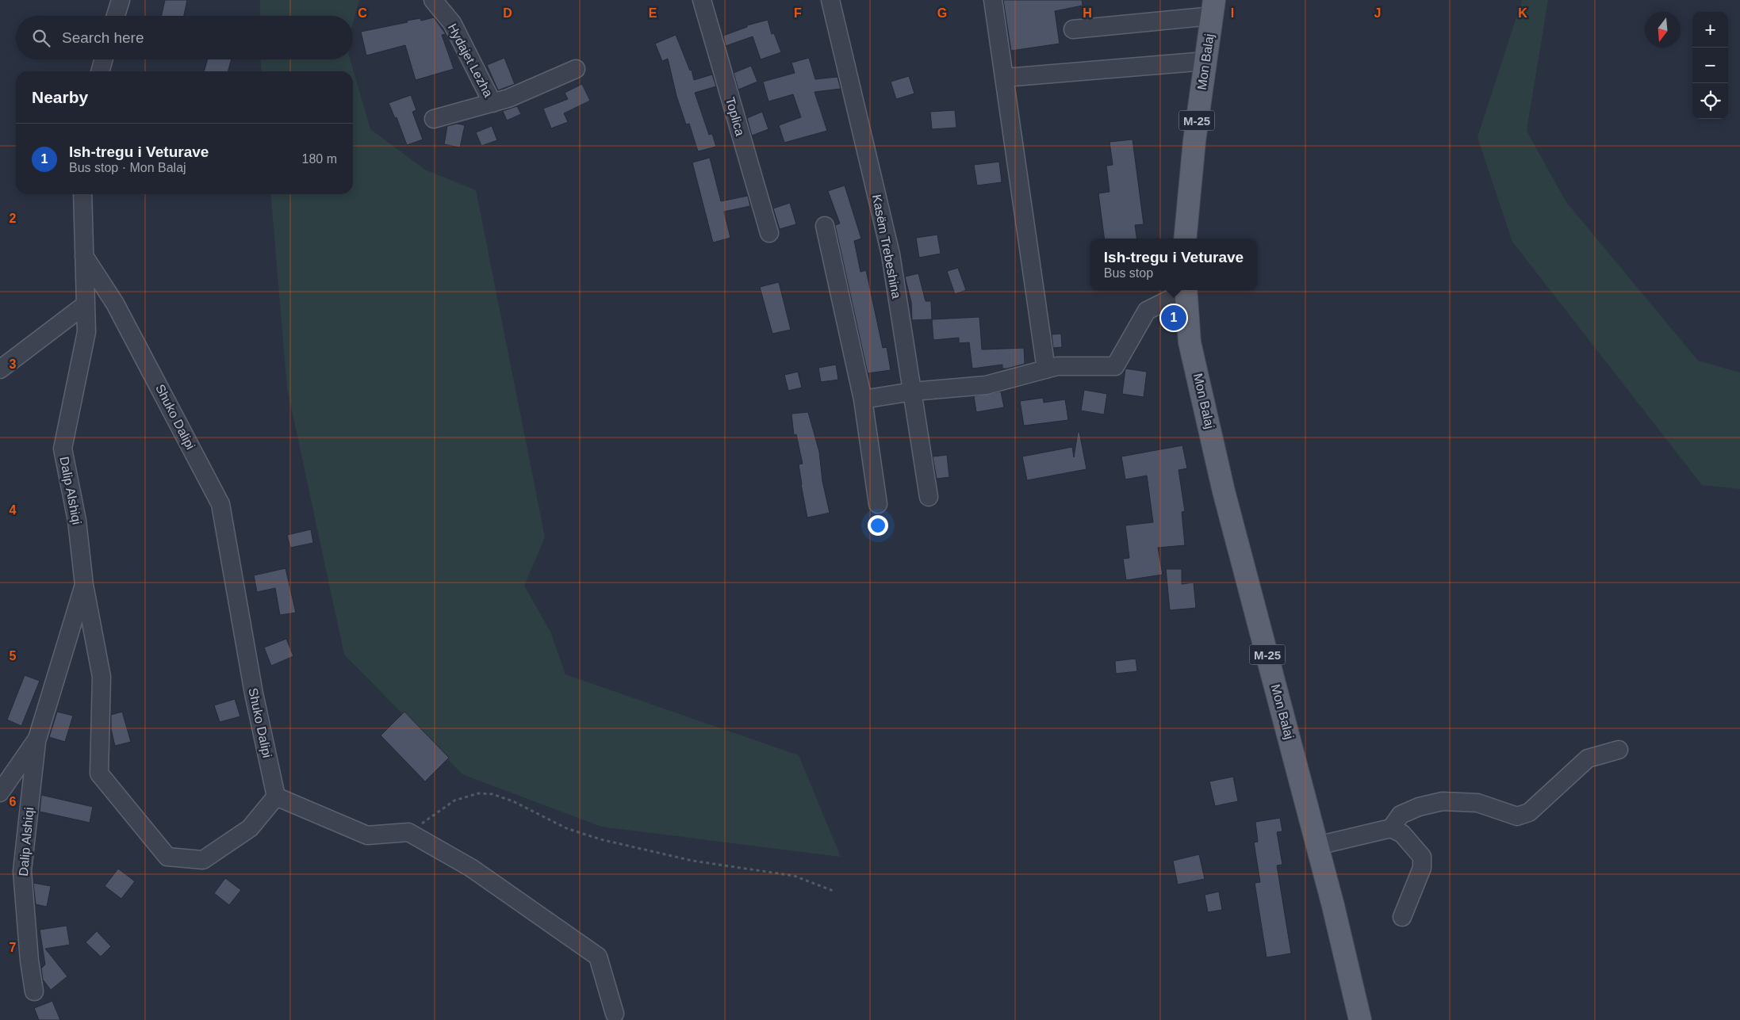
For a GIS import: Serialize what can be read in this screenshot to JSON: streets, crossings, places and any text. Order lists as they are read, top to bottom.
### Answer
{
  "streets": {
    "main road": ["Mon Balaj", "M-25"],
    "street": [
      "Hydajet Lezha",
      "Toplica",
      "Kasëm Trebeshina",
      "Shuko Dalipi",
      "Dalip Alshiqi"
    ]
  },
  "crossings": [
    ["Shuko Dalipi", "Dalip Alshiqi"]
  ],
  "north": "bottom",
  "page": {
    "map_buttons": ["+", "−"],
    "search": "Search here",
    "heading": "Nearby",
    "list": [
      {
        "mark": "1",
        "name": "Ish-tregu i Veturave",
        "note": "Bus stop · Mon Balaj",
        "value": "180 m"
      }
    ],
    "popup": ["Ish-tregu i Veturave", "Bus stop"],
    "pins": "1"
  },
  "grid": {
    "columns": [
      "C",
      "D",
      "E",
      "F",
      "G",
      "H",
      "I",
      "J",
      "K"
    ],
    "rows": [
      "2",
      "3",
      "4",
      "5",
      "6",
      "7"
    ]
  }
}
